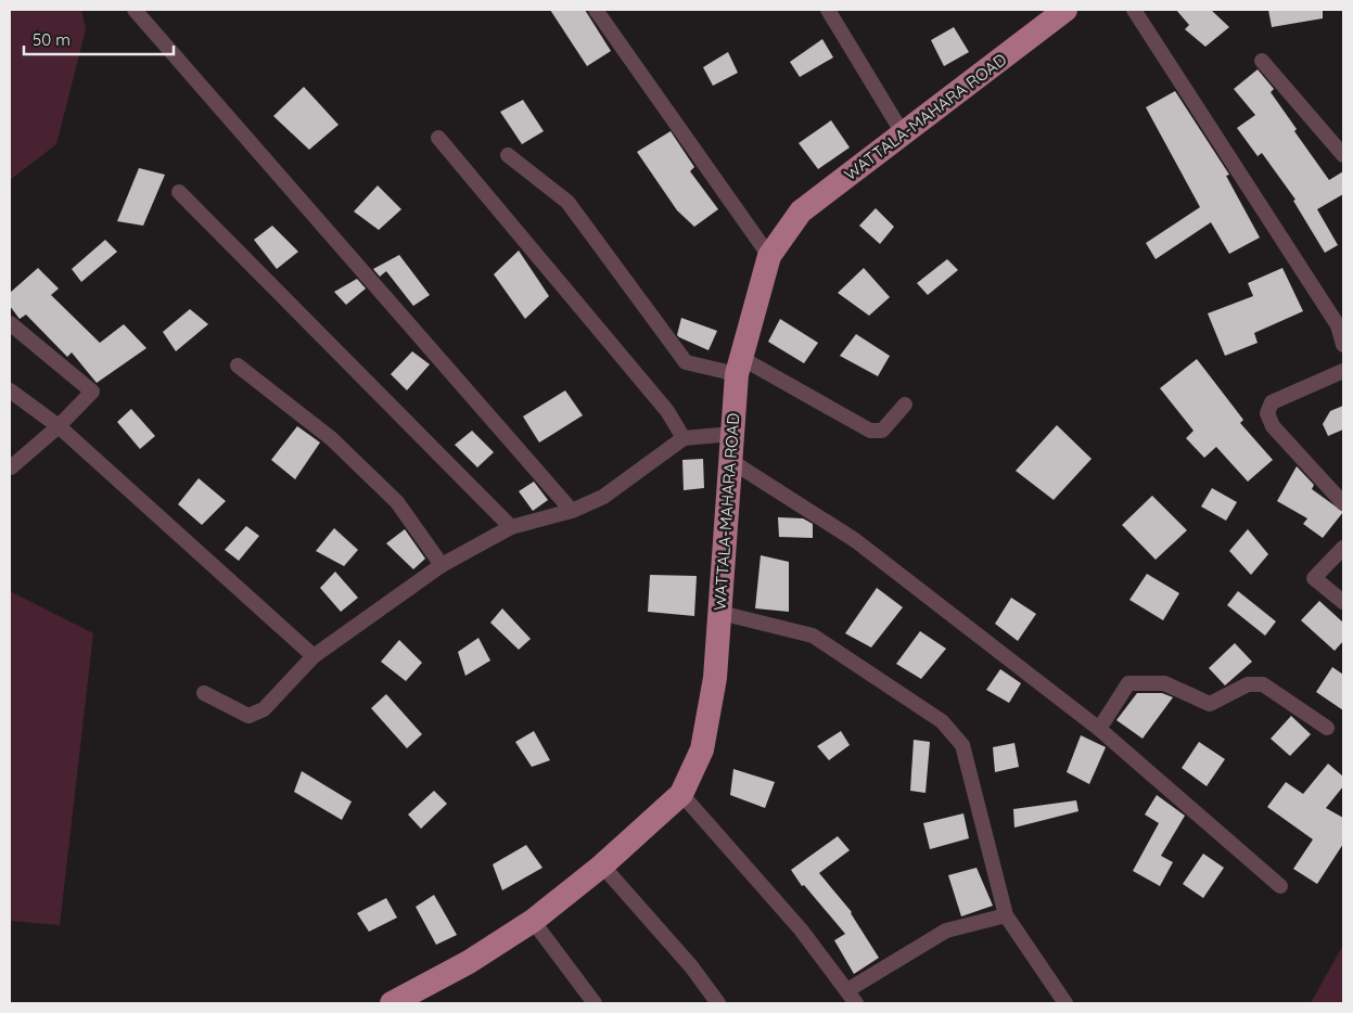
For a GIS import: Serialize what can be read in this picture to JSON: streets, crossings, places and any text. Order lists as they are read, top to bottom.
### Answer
{
  "streets": {
    "main road": ["WATTALA-MAHARA ROAD"]
  },
  "scale_bar": "50 m"
}
